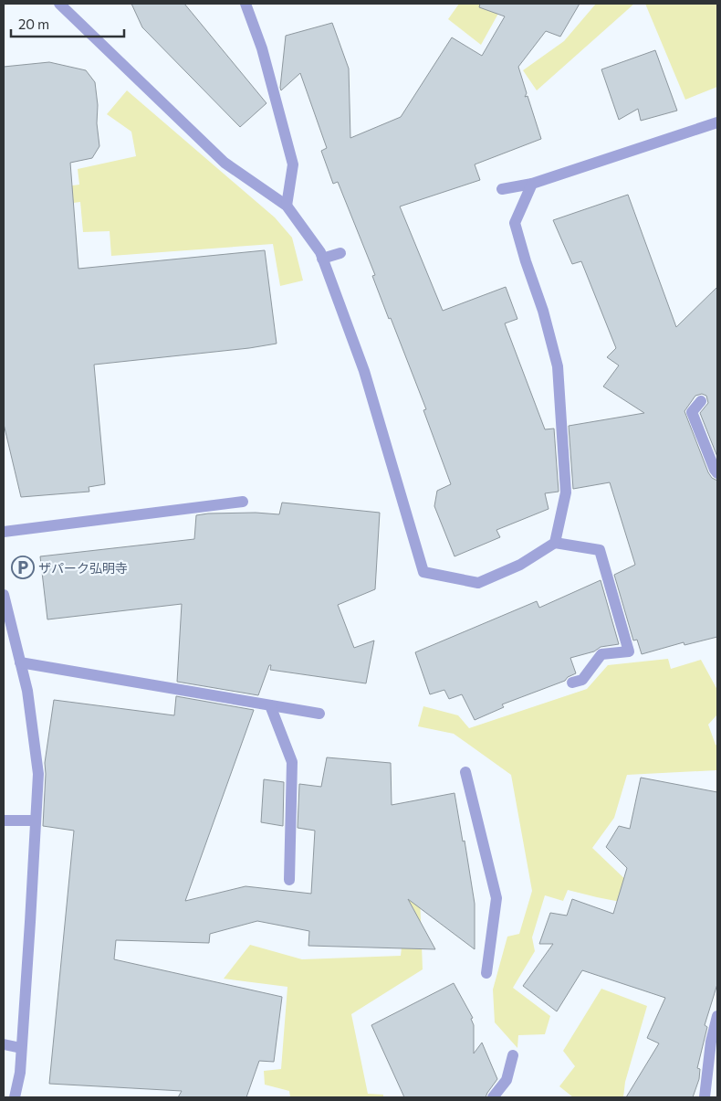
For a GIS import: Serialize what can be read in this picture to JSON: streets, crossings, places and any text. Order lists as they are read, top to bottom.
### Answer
{
  "places": {
    "parking": ["ザパーク弘明寺"]
  },
  "scale_bar": "20 m"
}
